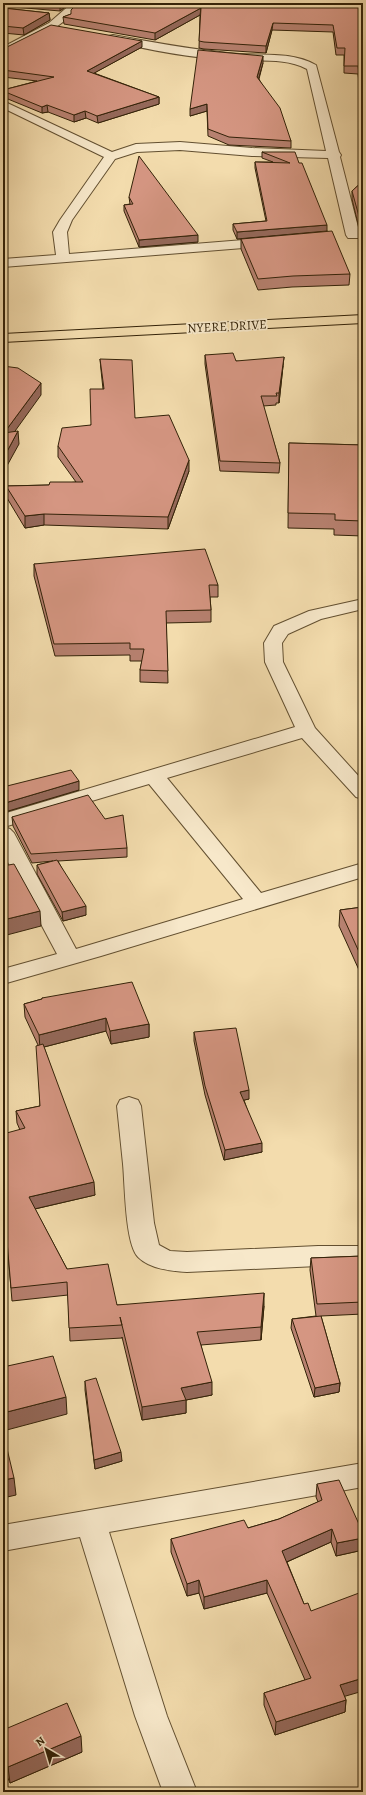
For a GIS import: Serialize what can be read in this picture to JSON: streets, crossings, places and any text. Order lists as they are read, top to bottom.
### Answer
{
  "streets": {
    "main road": ["NYERE DRIVE"]
  },
  "north": "top left"
}
